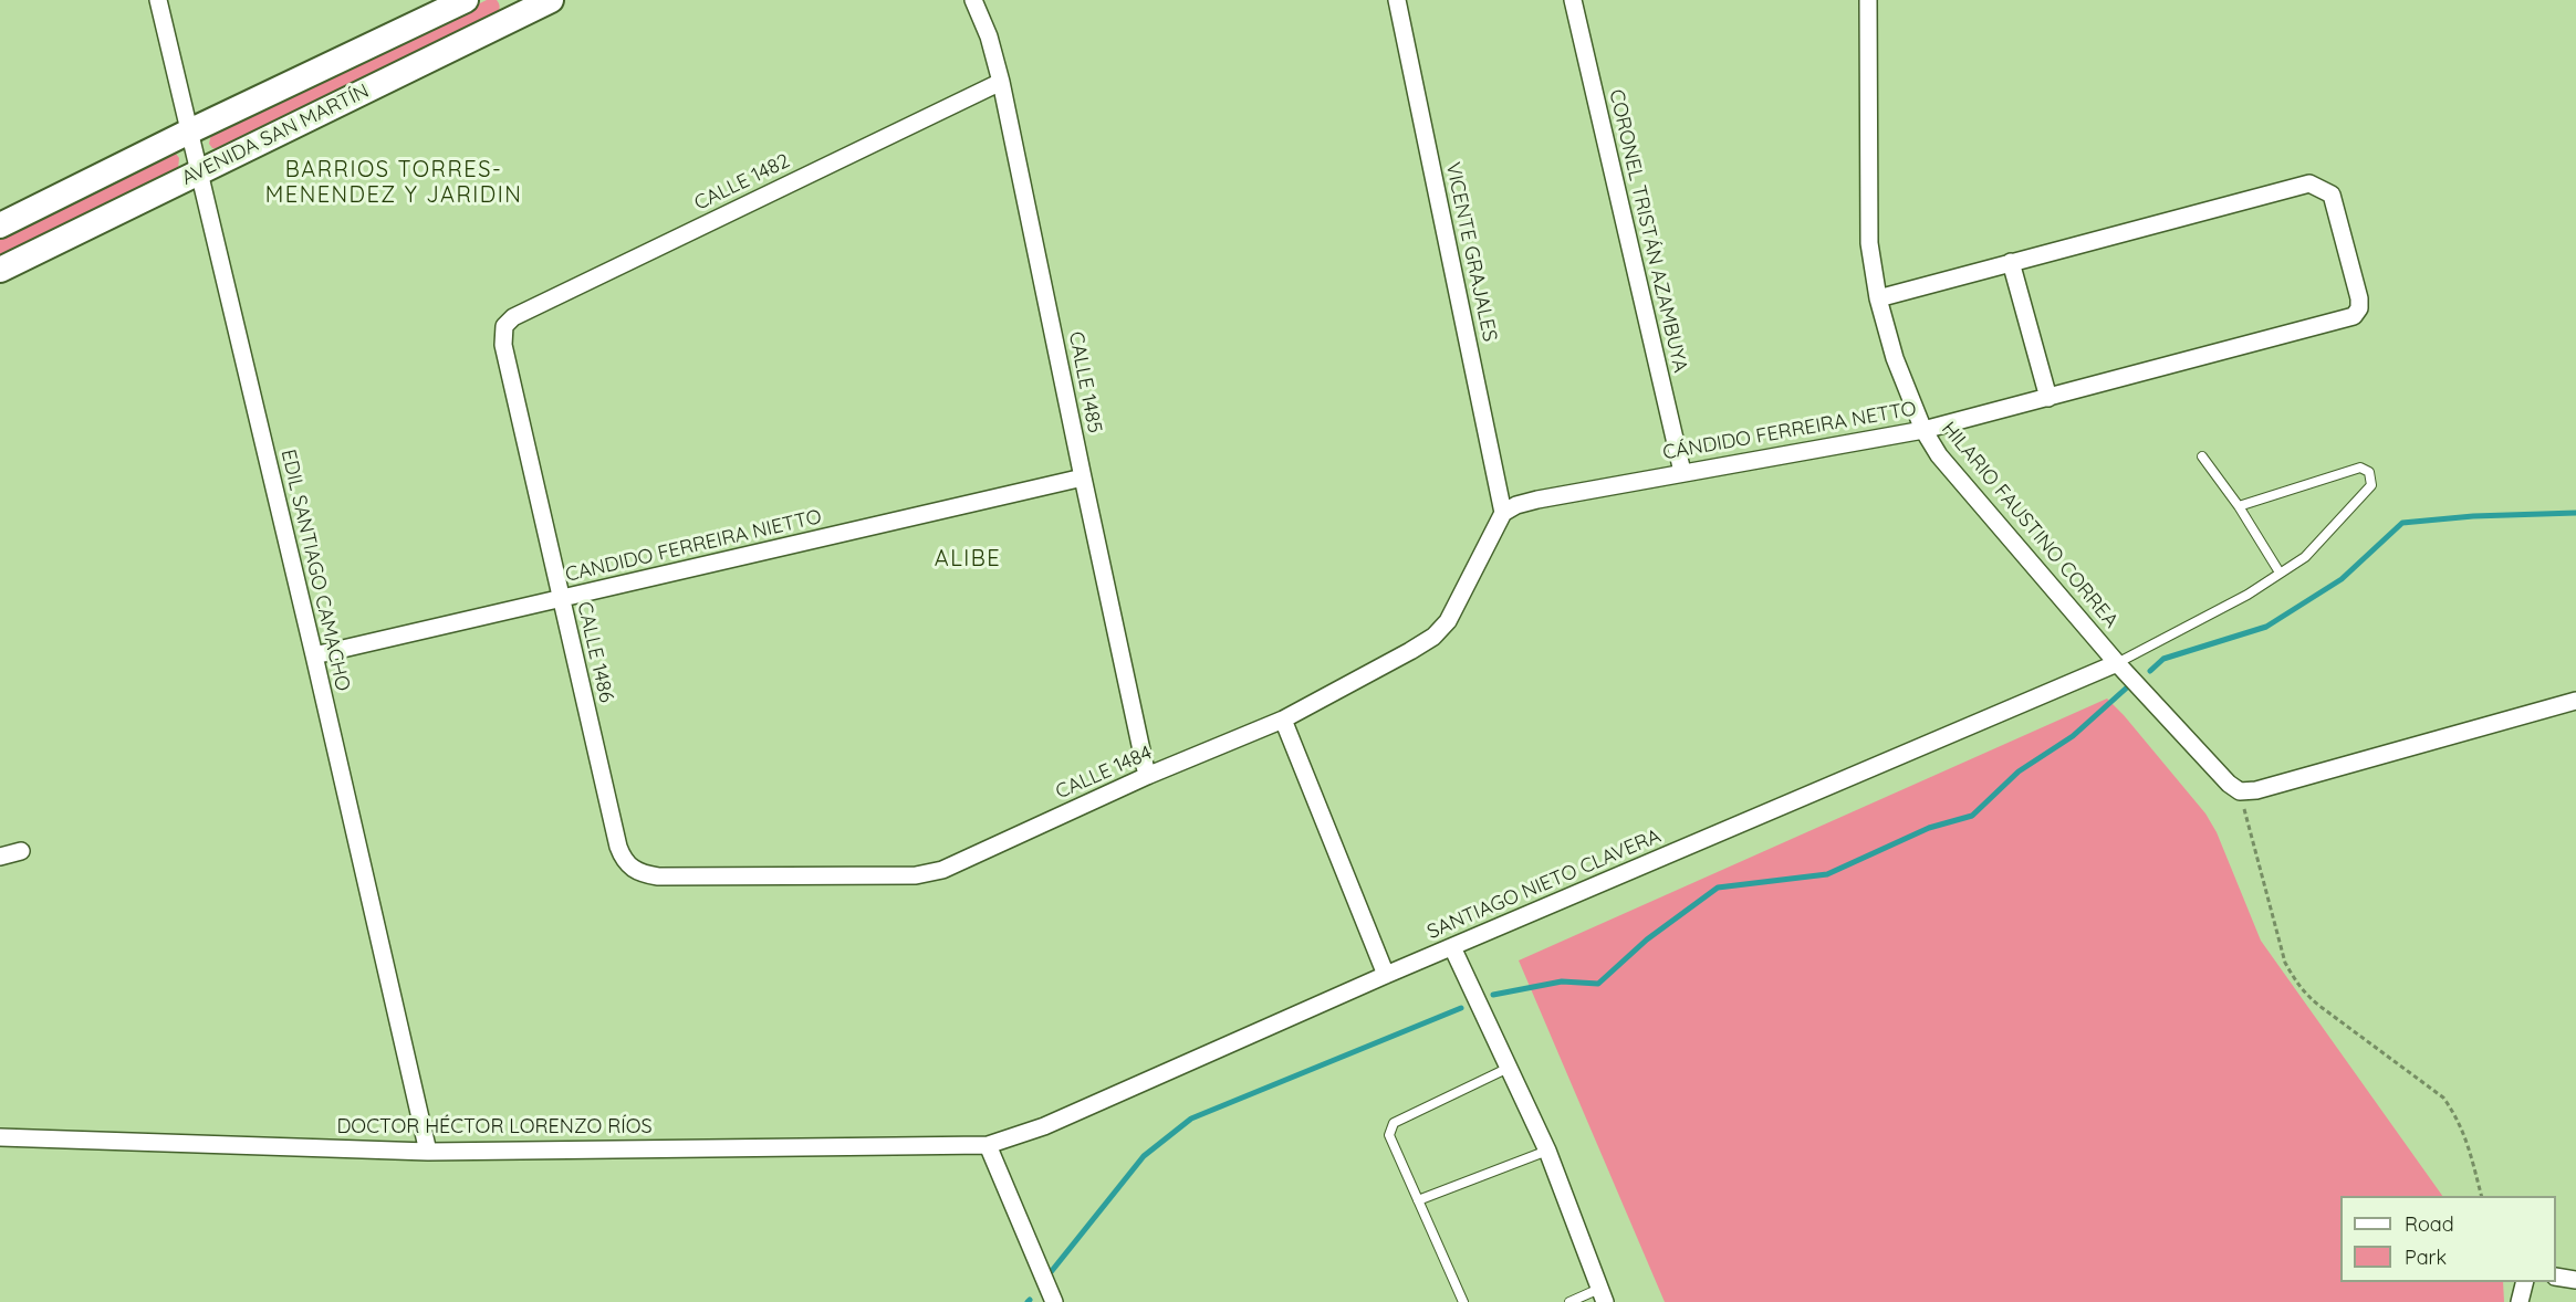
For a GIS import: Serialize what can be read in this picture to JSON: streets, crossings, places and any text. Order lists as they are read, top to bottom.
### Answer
{
  "streets": {
    "street": [
      "AVENIDA SAN MARTÍN",
      "CALLE 1482",
      "CORONEL TRISTÁN AZAMBUYA",
      "VICENTE GRAJALES",
      "CALLE 1485",
      "CÁNDIDO FERREIRA NETTO",
      "HILARIO FAUSTINO CORREA",
      "CANDIDO FERREIRA NIETTO",
      "EDIL SANTIAGO CAMACHO",
      "CALLE 1486",
      "CALLE 1484",
      "SANTIAGO NIETO CLAVERA",
      "DOCTOR HÉCTOR LORENZO RÍOS"
    ]
  },
  "crossings": [
    ["AVENIDA SAN MARTÍN", "EDIL SANTIAGO CAMACHO"],
    ["CALLE 1482", "CALLE 1485"],
    ["CALLE 1482", "CALLE 1486"],
    ["CORONEL TRISTÁN AZAMBUYA", "CÁNDIDO FERREIRA NETTO"],
    ["VICENTE GRAJALES", "CÁNDIDO FERREIRA NETTO"],
    ["VICENTE GRAJALES", "CALLE 1484"],
    ["CALLE 1485", "CANDIDO FERREIRA NIETTO"],
    ["CALLE 1485", "CALLE 1484"],
    ["CÁNDIDO FERREIRA NETTO", "HILARIO FAUSTINO CORREA"],
    ["CÁNDIDO FERREIRA NETTO", "CALLE 1484"],
    ["HILARIO FAUSTINO CORREA", "SANTIAGO NIETO CLAVERA"],
    ["CANDIDO FERREIRA NIETTO", "EDIL SANTIAGO CAMACHO"],
    ["CANDIDO FERREIRA NIETTO", "CALLE 1486"],
    ["EDIL SANTIAGO CAMACHO", "DOCTOR HÉCTOR LORENZO RÍOS"],
    ["CALLE 1486", "CALLE 1484"],
    ["SANTIAGO NIETO CLAVERA", "DOCTOR HÉCTOR LORENZO RÍOS"]
  ],
  "districts": ["BARRIOS TORRES- MENENDEZ Y JARIDIN", "ALIBE"],
  "legend": ["Road", "Park"]
}
